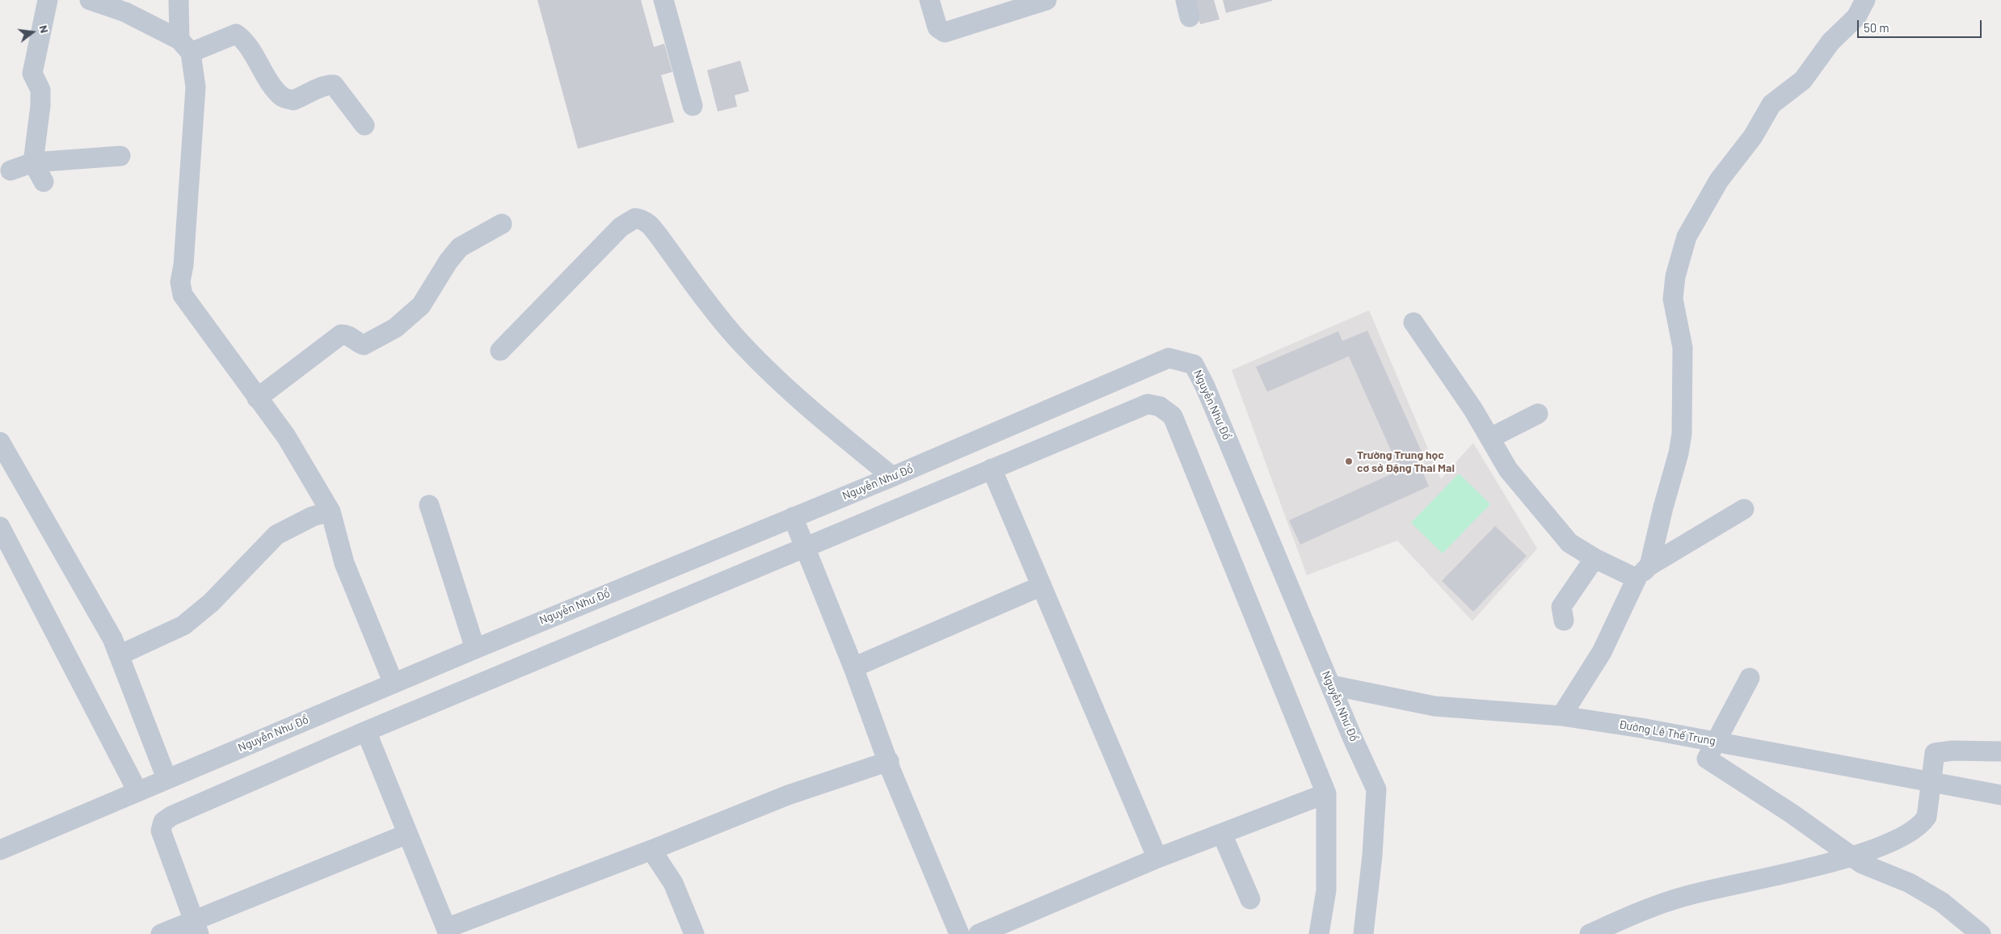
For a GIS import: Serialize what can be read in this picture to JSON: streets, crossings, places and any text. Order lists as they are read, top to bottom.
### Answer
{
  "streets": {
    "street": ["Nguyễn Như Đổ", "Đường Lê Thế Trung"]
  },
  "crossings": [
    ["Nguyễn Như Đổ", "Đường Lê Thế Trung"]
  ],
  "places": ["Trường Trung học cơ sở Đặng Thai Mai"],
  "scale_bar": "50 m",
  "north": "right"
}
